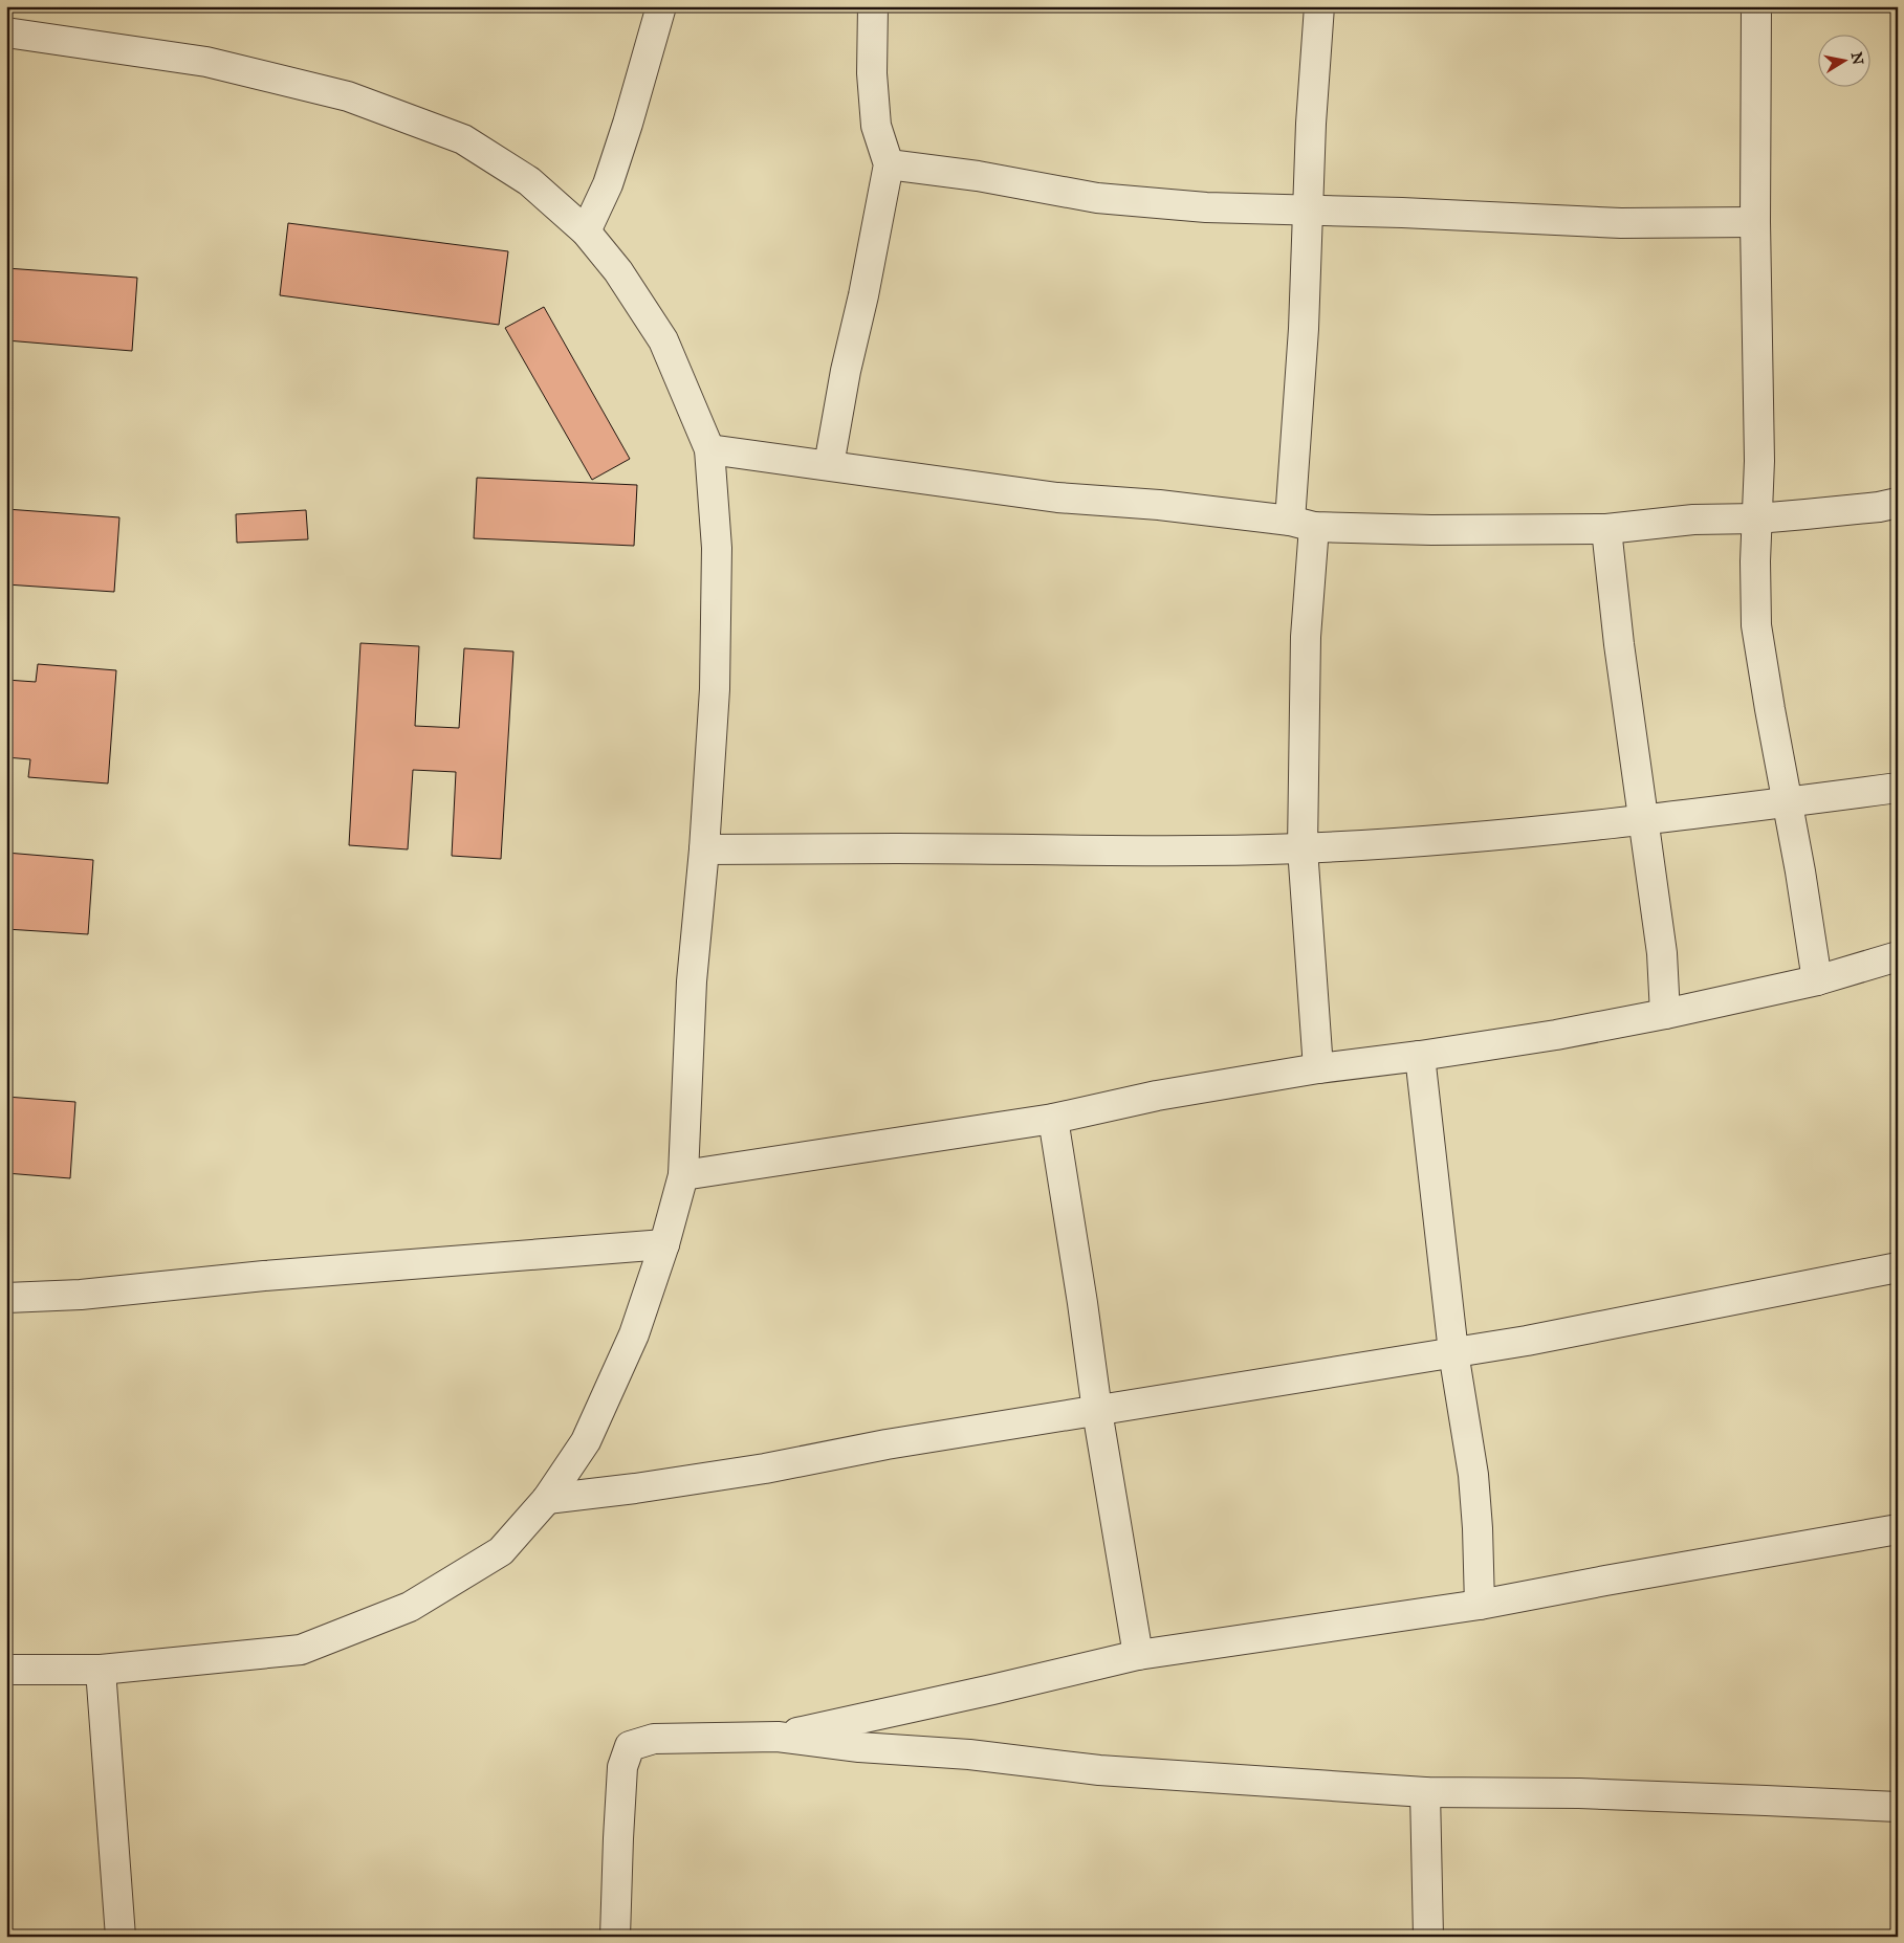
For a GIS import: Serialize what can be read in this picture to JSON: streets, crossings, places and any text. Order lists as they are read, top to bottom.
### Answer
{
  "north": "right"
}
